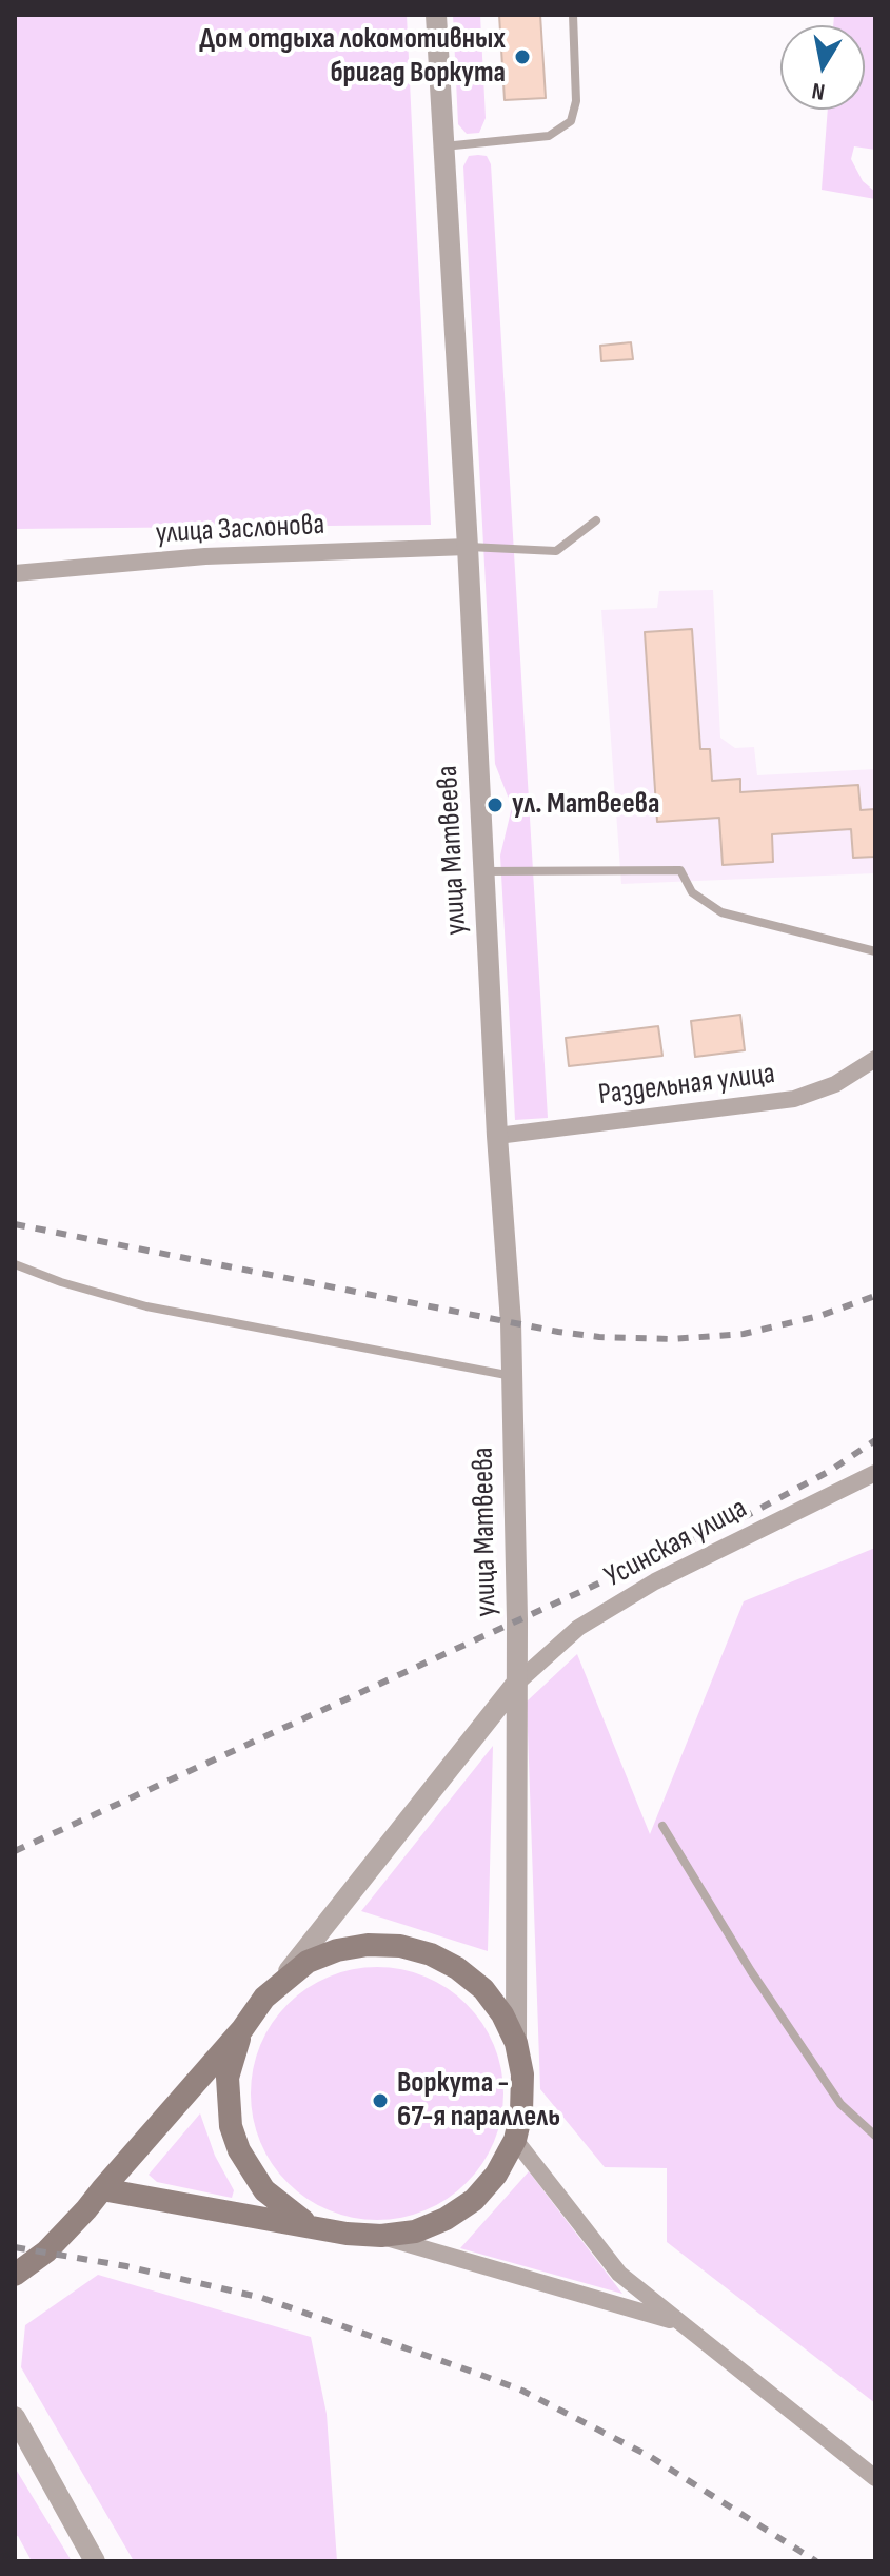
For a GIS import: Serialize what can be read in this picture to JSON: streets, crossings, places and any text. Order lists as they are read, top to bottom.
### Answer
{
  "streets": {
    "street": [
      "улица Заслонова",
      "улица Матвеева",
      "Раздельная улица",
      "Усинская улица"
    ]
  },
  "crossings": [
    ["улица Заслонова", "улица Матвеева"],
    ["улица Матвеева", "Раздельная улица"],
    ["улица Матвеева", "Усинская улица"]
  ],
  "places": ["Дом отдыха локомотивных бригад Воркута", "ул. Матвеева", "Воркута - 67-я параллель"],
  "north": "bottom"
}
